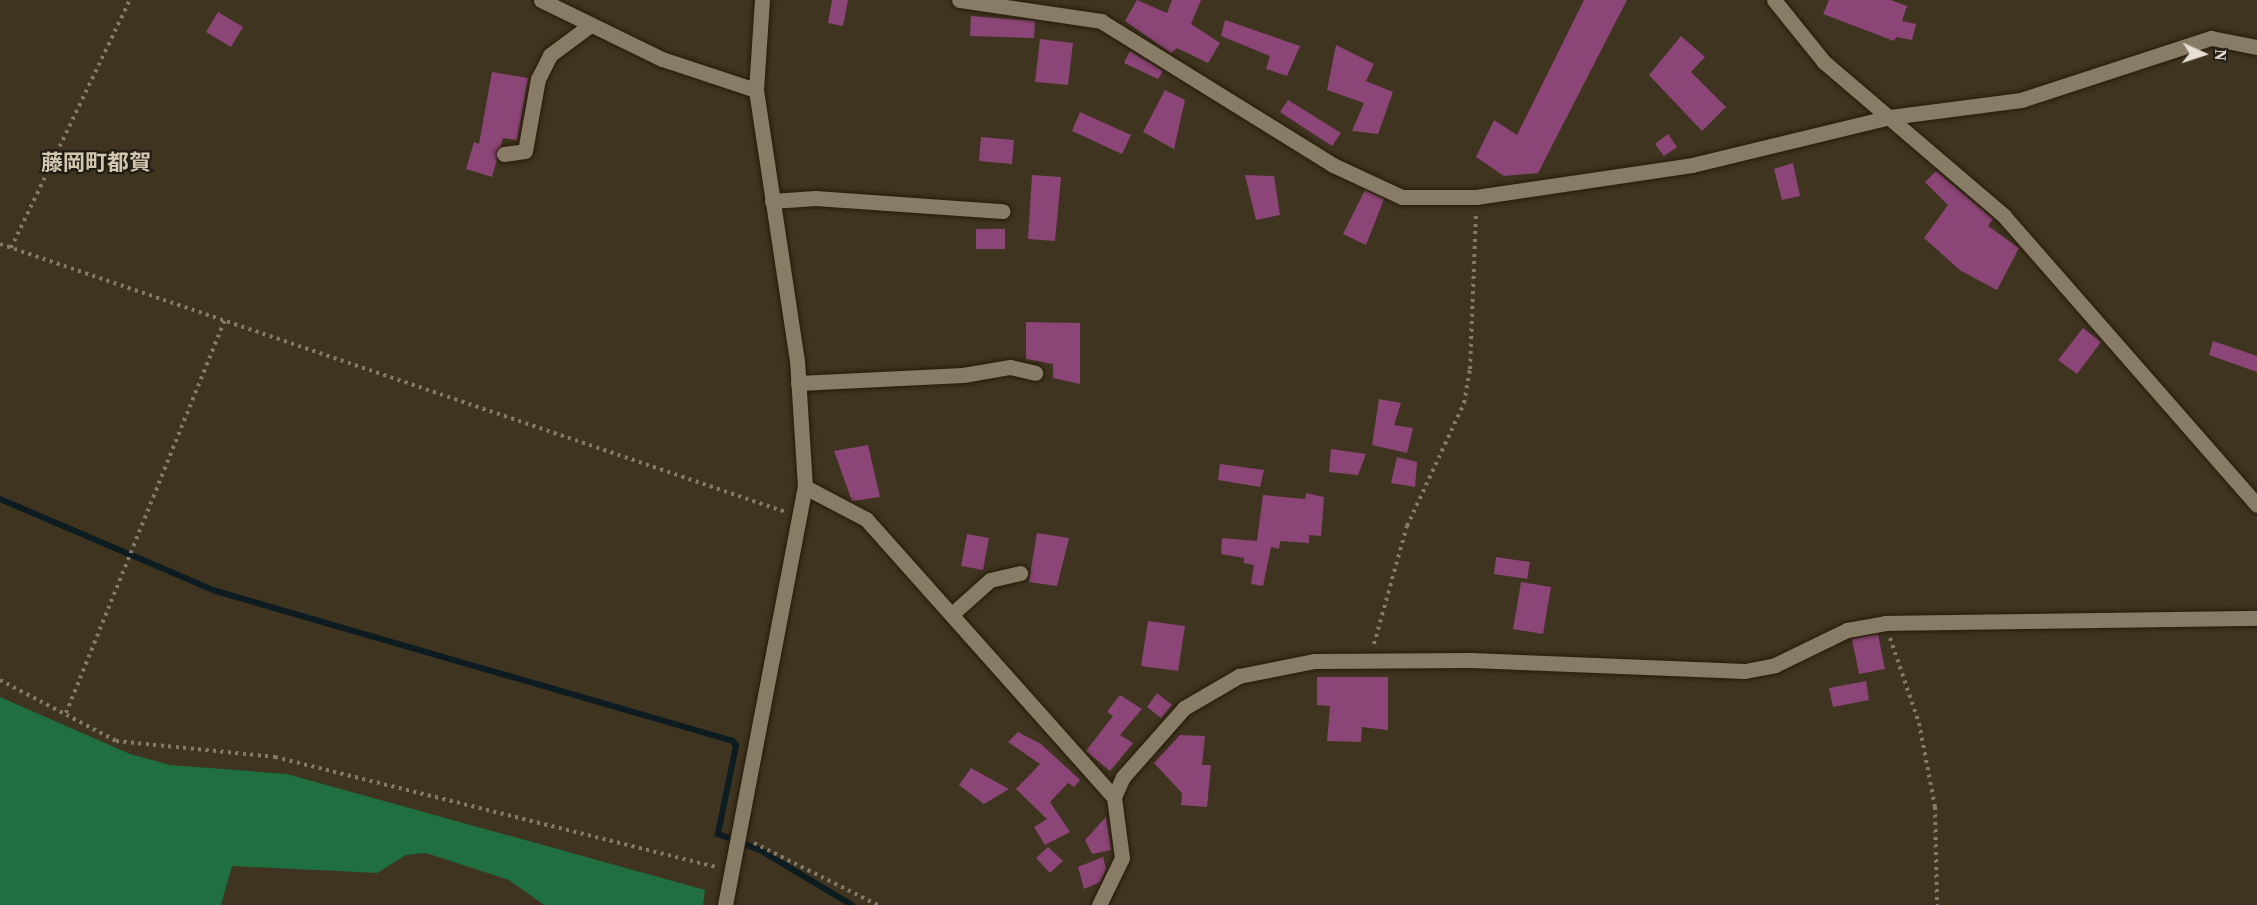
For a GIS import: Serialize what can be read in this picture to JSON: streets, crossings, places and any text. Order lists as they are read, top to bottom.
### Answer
{
  "districts": ["藤岡町都賀"],
  "north": "right"
}
